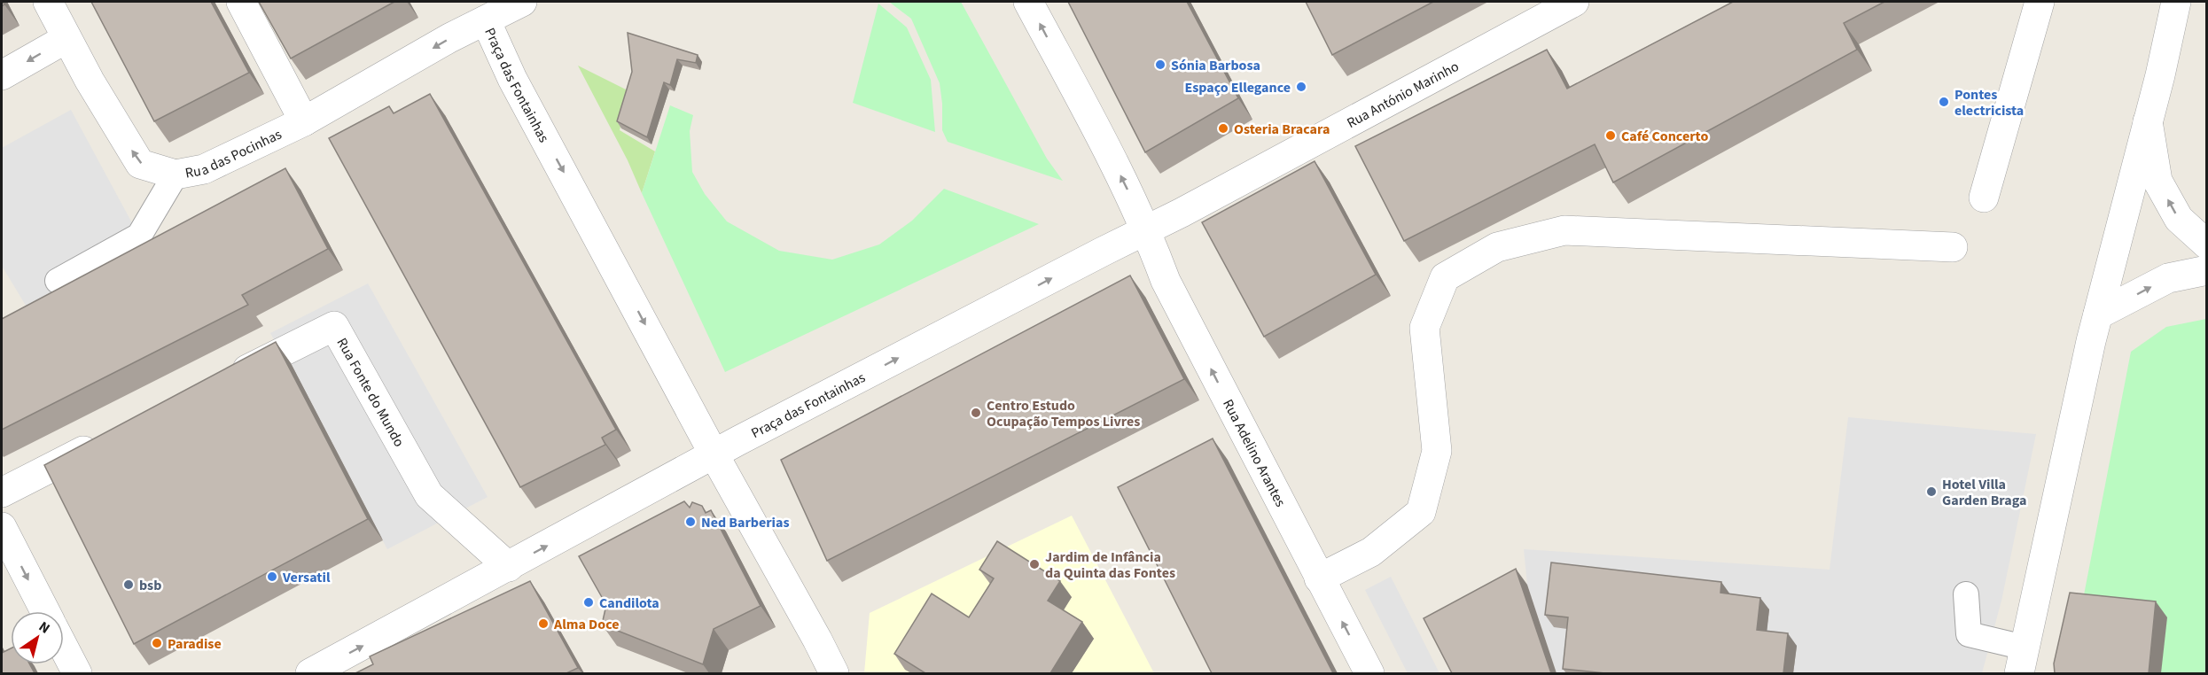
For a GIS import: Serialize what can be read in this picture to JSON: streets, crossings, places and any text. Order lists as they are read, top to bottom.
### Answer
{
  "streets": {
    "street": [
      "Praça das Fontainhas",
      "Rua António Marinho",
      "Rua das Pocinhas",
      "Rua Fonte do Mundo",
      "Rua Adelino Arantes"
    ]
  },
  "crossings": [
    ["Praça das Fontainhas", "Rua António Marinho"],
    ["Praça das Fontainhas", "Rua das Pocinhas"],
    ["Praça das Fontainhas", "Rua Adelino Arantes"],
    ["Rua António Marinho", "Rua Adelino Arantes"]
  ],
  "one_way": ["Rua Adelino Arantes"],
  "places": [
    "Sónia Barbosa",
    "Espaço Ellegance",
    "Pontes electricista",
    "Osteria Bracara",
    "Café Concerto",
    "Centro Estudo Ocupação Tempos Livres",
    "Hotel Villa Garden Braga",
    "Ned Barberias",
    "Jardim de Infância da Quinta das Fontes",
    "Versatil",
    "bsb",
    "Candilota",
    "Alma Doce",
    "Paradise"
  ],
  "north": "top right"
}
